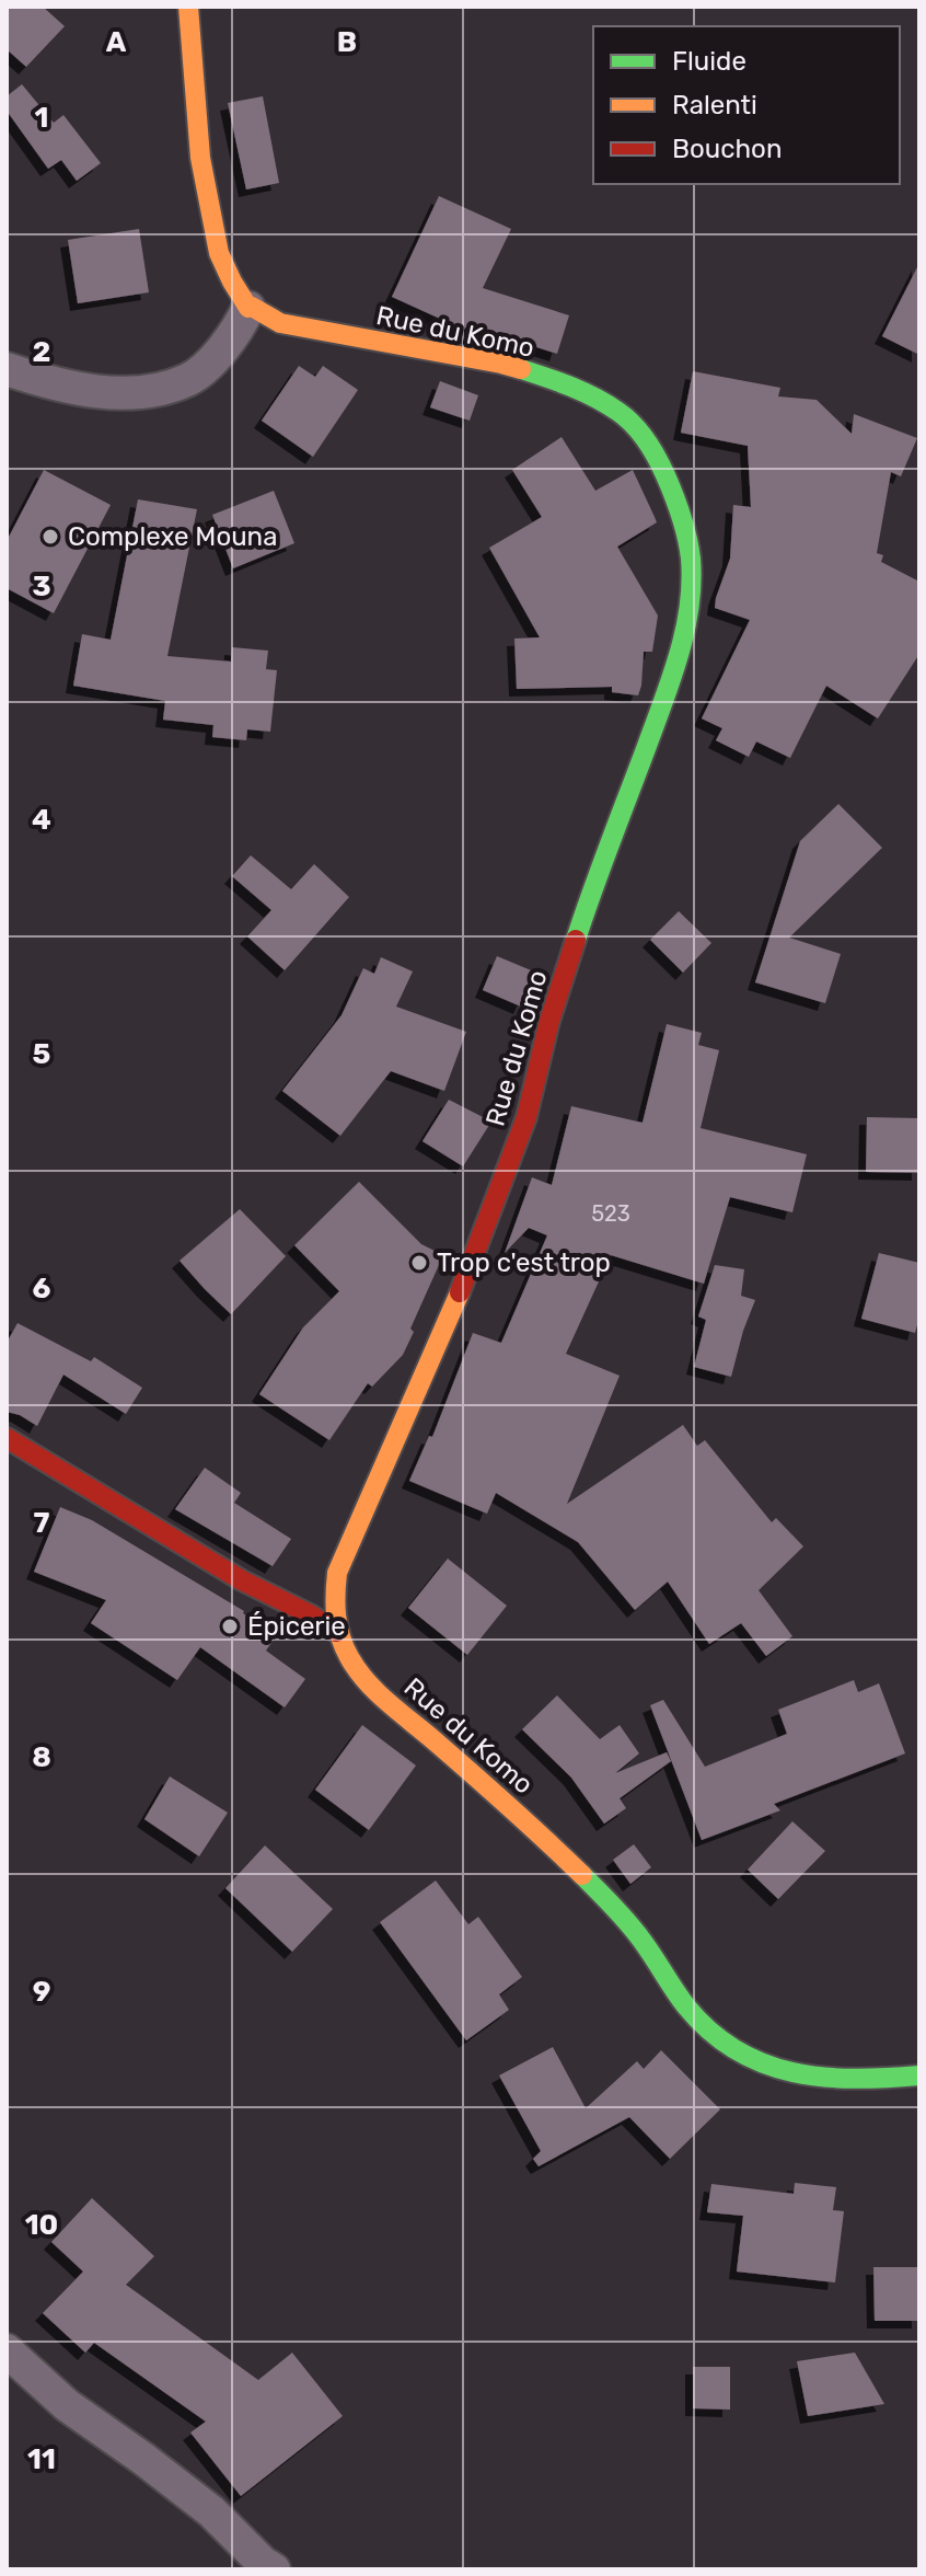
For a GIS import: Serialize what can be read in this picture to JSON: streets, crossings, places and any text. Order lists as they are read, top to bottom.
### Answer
{
  "streets": {
    "street": ["Rue du Komo"]
  },
  "places": ["Complexe Mouna", "Trop c'est trop", "Épicerie"],
  "house_numbers": ["523"],
  "legend": ["Fluide", "Ralenti", "Bouchon"],
  "grid": {
    "columns": ["A", "B"],
    "rows": [
      "1",
      "2",
      "3",
      "4",
      "5",
      "6",
      "7",
      "8",
      "9",
      "10",
      "11"
    ]
  }
}
